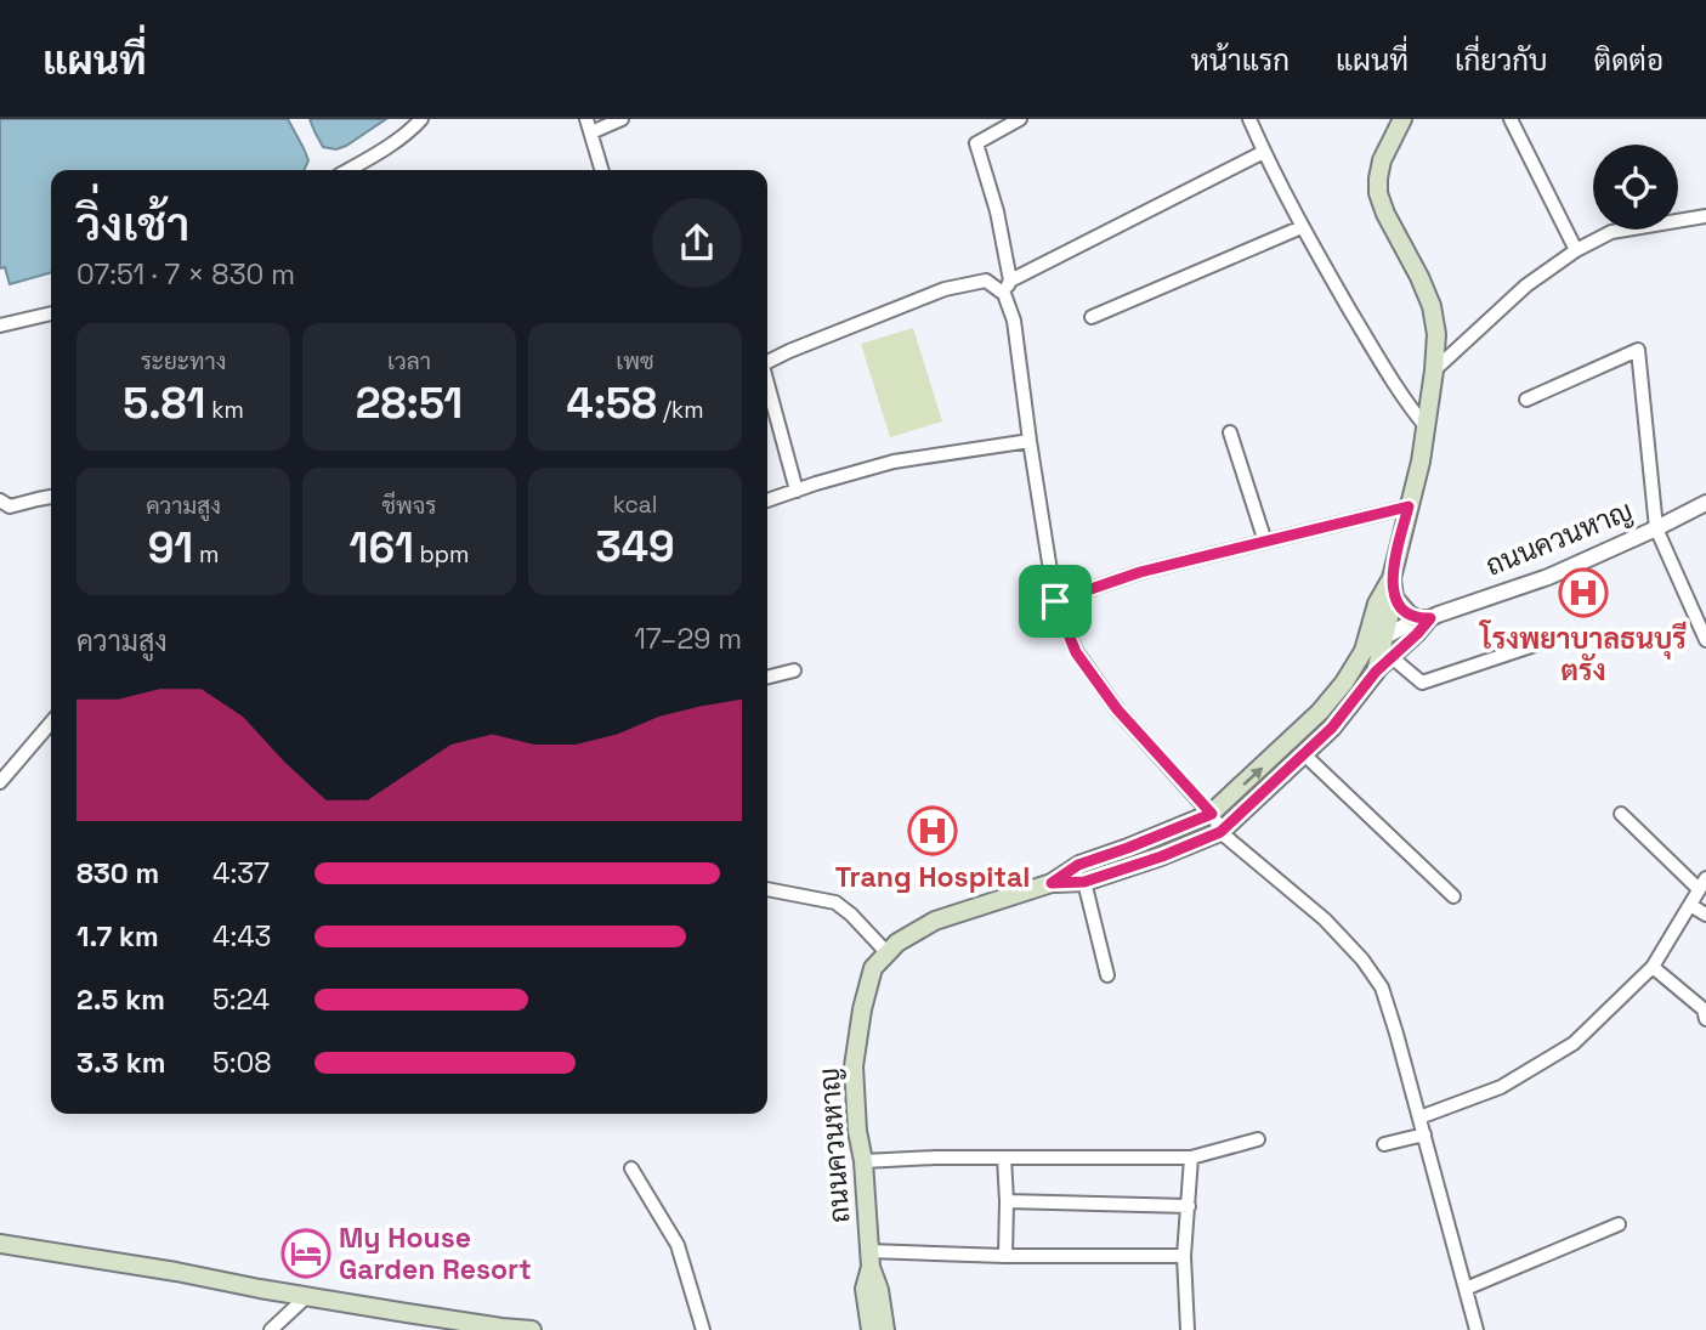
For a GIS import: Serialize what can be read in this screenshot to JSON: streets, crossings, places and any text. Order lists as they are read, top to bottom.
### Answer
{
  "streets": {
    "main road": ["ถนนควนหาญ"]
  },
  "places": {
    "hospital": ["โรงพยาบาลธนบุรี ตรัง", "Trang Hospital"],
    "hotel": ["My House Garden Resort"]
  },
  "page": {
    "header": "แผนที่",
    "nav": [
      "หน้าแรก",
      "แผนที่",
      "เกี่ยวกับ",
      "ติดต่อ"
    ],
    "heading": ["วิ่งเช้า", "07:51 · 7 × 830 m"],
    "stats": [
      ["ระยะทาง", "5.81 km"],
      ["เวลา", "28:51"],
      ["เพซ", "4:58 /km"],
      ["ความสูง", "91 m"],
      ["ชีพจร", "161 bpm"],
      ["kcal", "349"]
    ],
    "chart": ["ความสูง", "17–29 m"],
    "list": [
      {
        "name": "830 m",
        "note": "4:37"
      },
      {
        "name": "1.7 km",
        "note": "4:43"
      },
      {
        "name": "2.5 km",
        "note": "5:24"
      },
      {
        "name": "3.3 km",
        "note": "5:08"
      }
    ]
  }
}
